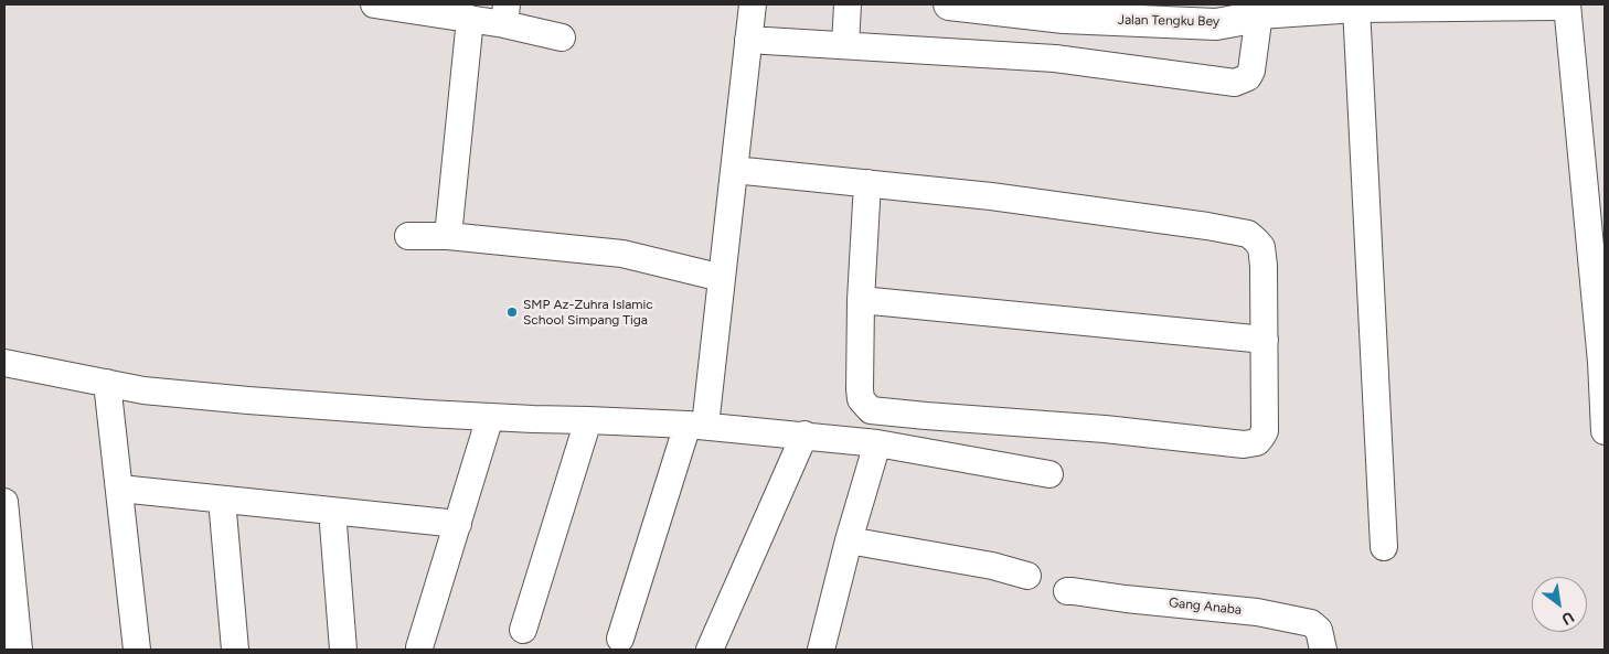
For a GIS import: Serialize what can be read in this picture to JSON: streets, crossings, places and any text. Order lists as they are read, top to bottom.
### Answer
{
  "streets": {
    "main road": ["Jalan Tengku Bey"],
    "street": ["Gang Anaba"]
  },
  "places": ["SMP Az-Zuhra Islamic School Simpang Tiga"],
  "north": "bottom right"
}
